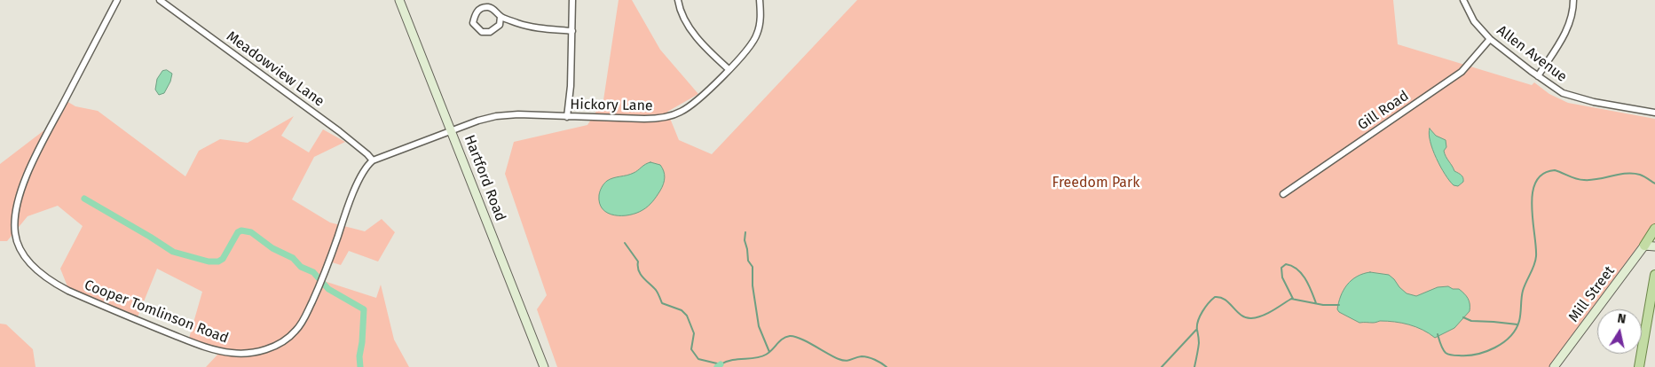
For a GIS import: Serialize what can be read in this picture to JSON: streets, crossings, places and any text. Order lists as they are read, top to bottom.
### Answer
{
  "streets": {
    "street": [
      "Allen Avenue",
      "Meadowview Lane",
      "Hickory Lane",
      "Gill Road",
      "Hartford Road",
      "Mill Street",
      "Cooper Tomlinson Road"
    ]
  },
  "crossings": [
    ["Allen Avenue", "Gill Road"],
    ["Meadowview Lane", "Cooper Tomlinson Road"],
    ["Hickory Lane", "Hartford Road"]
  ],
  "parks": ["Freedom Park"],
  "north": "top"
}
